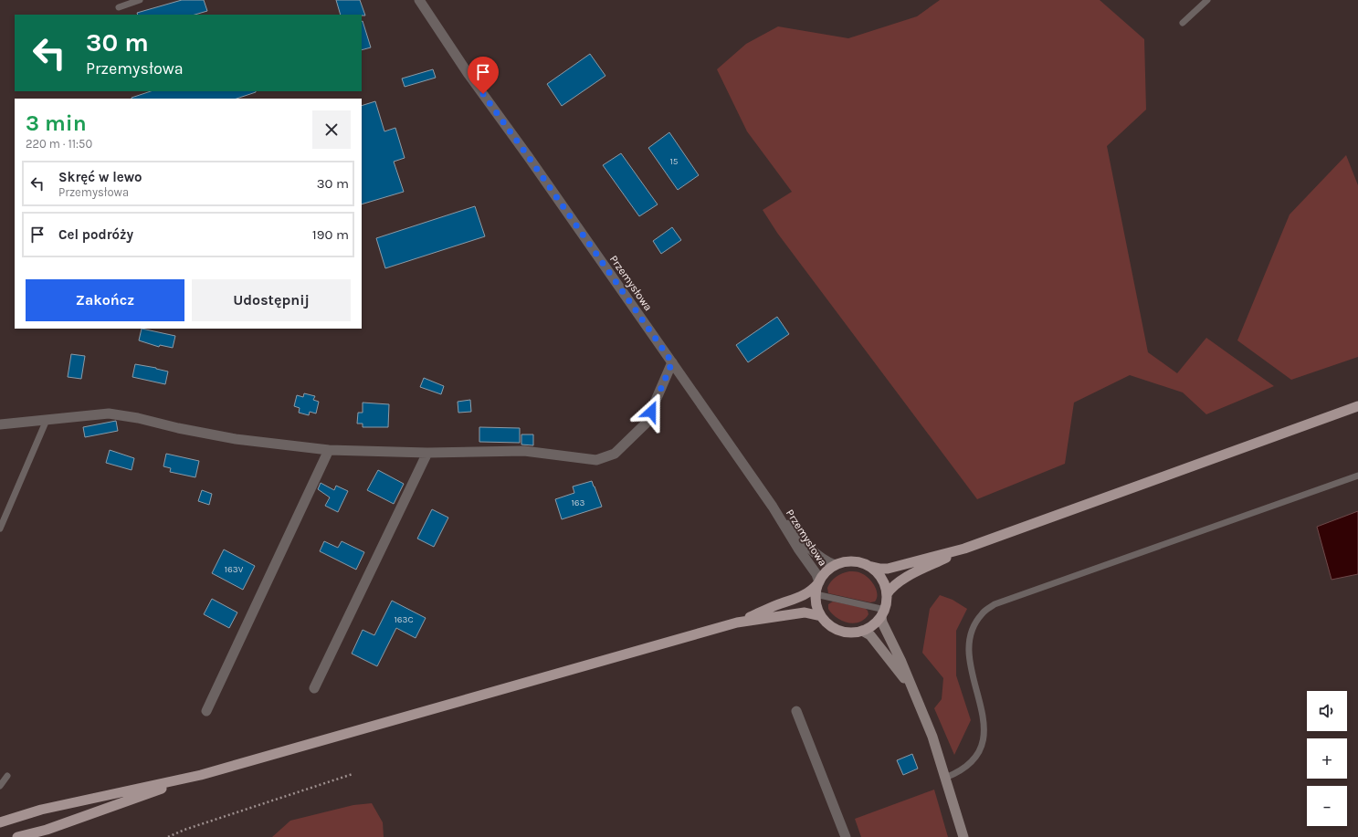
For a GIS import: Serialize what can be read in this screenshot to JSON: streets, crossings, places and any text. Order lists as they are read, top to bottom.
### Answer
{
  "streets": {
    "street": ["Przemysłowa"]
  },
  "house_numbers": [
    "15",
    "163",
    "163V",
    "163C"
  ],
  "page": {
    "turn": ["30 m", "Przemysłowa"],
    "heading": ["3 min", "220 m · 11:50"],
    "list": [
      {
        "name": "Skręć w lewo",
        "note": "Przemysłowa",
        "value": "30 m"
      },
      {
        "name": "Cel podróży",
        "value": "190 m"
      }
    ],
    "buttons": ["Zakończ", "Udostępnij"],
    "map_buttons": ["+", "−"]
  }
}
